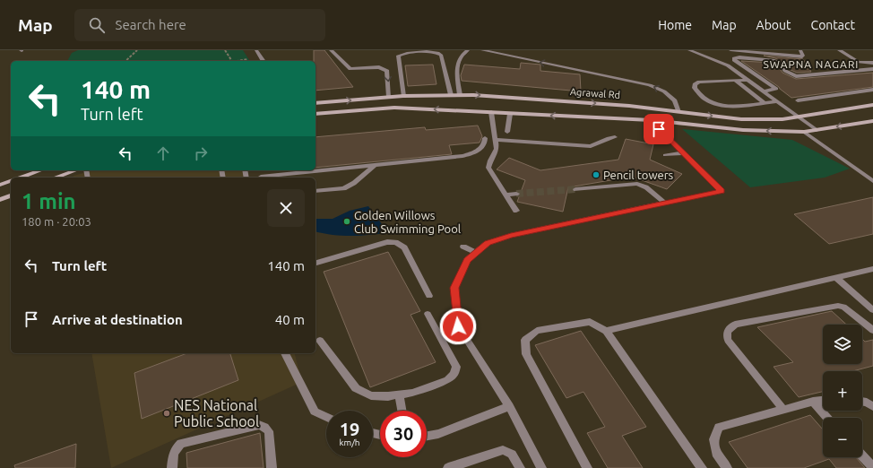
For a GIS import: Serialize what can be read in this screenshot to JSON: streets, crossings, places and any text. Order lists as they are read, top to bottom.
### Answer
{
  "streets": {
    "street": ["Agrawal Rd"]
  },
  "districts": ["SWAPNA NAGARI"],
  "places": ["Pencil towers", "Golden Willows Club Swimming Pool", "NES National Public School"],
  "page": {
    "header": "Map",
    "search": "Search here",
    "nav": [
      "Home",
      "Map",
      "About",
      "Contact"
    ],
    "turn": ["140 m", "Turn left"],
    "heading": ["1 min", "180 m · 20:03"],
    "list": [
      {
        "name": "Turn left",
        "value": "140 m"
      },
      {
        "name": "Arrive at destination",
        "value": "40 m"
      }
    ],
    "map_buttons": ["+", "−"],
    "speed": "19 km/h",
    "limit": "30"
  }
}
